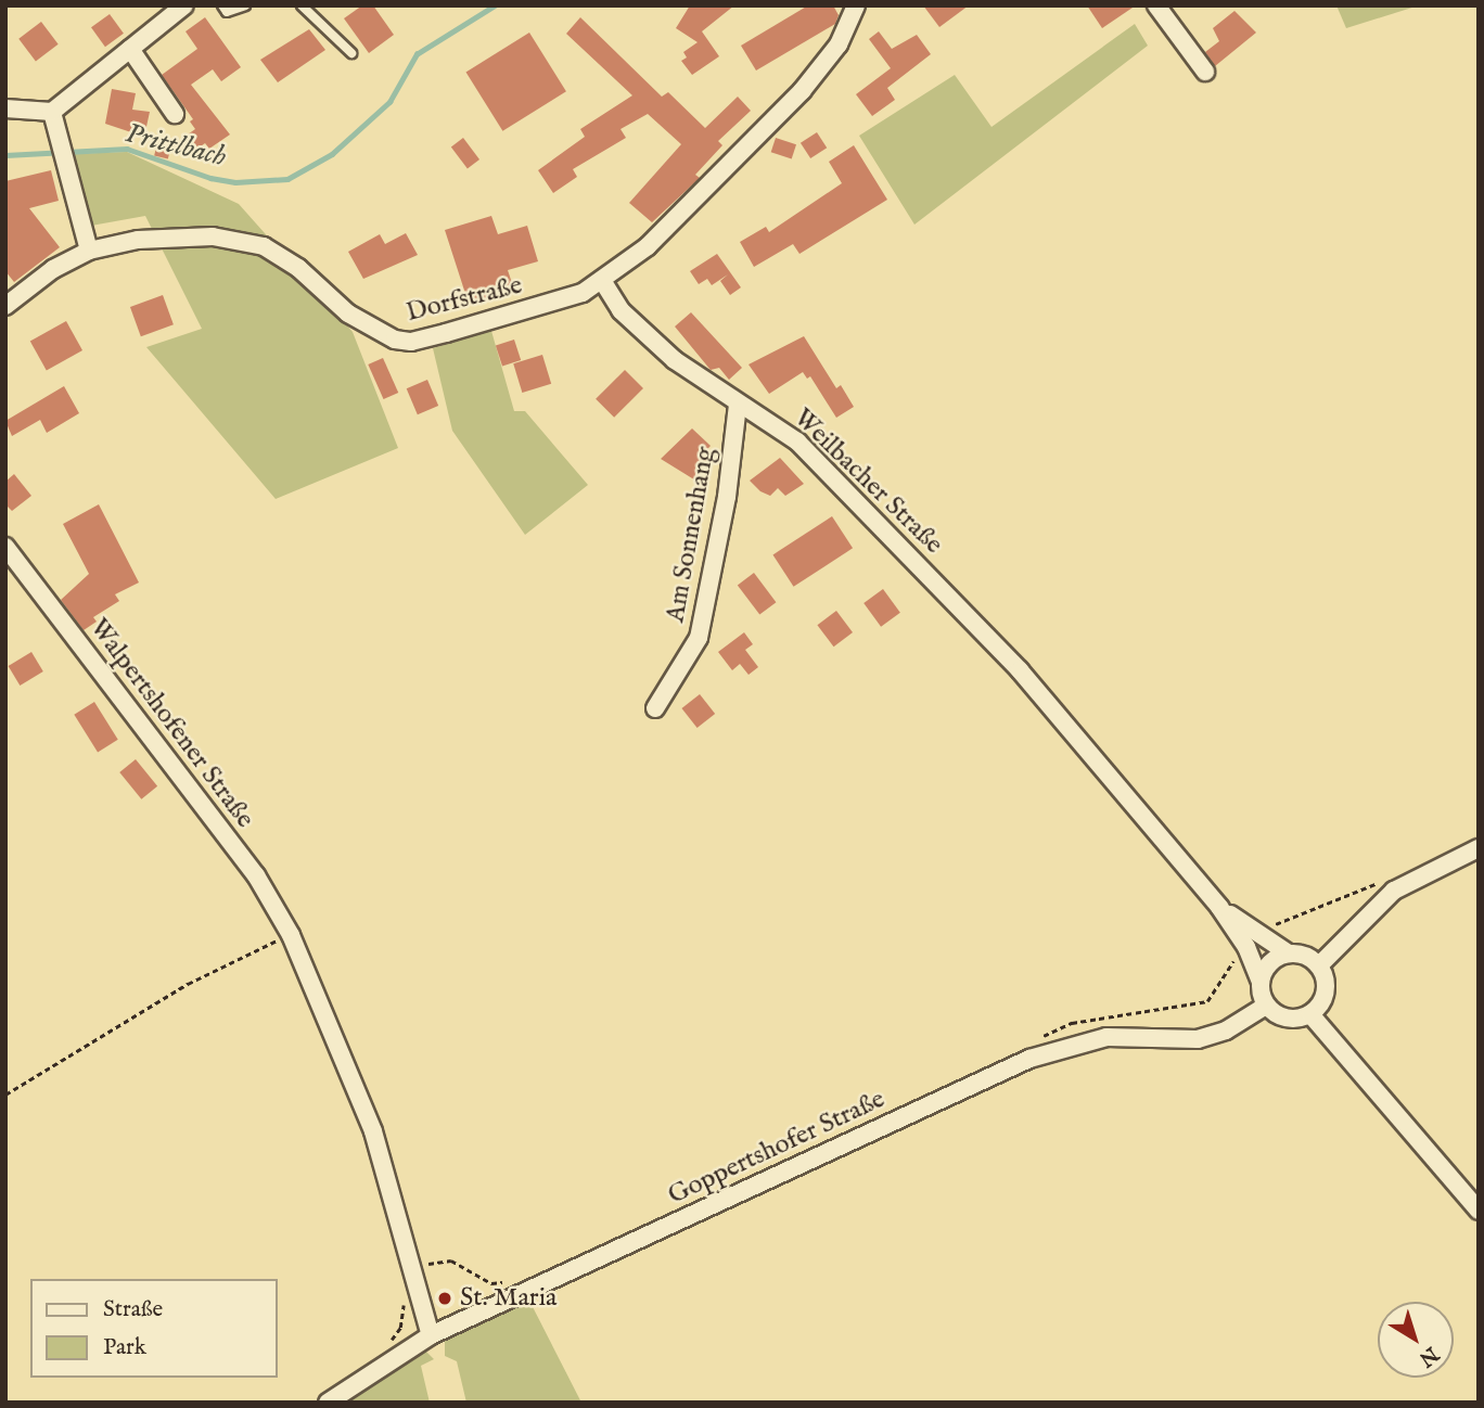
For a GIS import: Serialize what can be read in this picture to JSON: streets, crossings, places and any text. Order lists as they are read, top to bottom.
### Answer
{
  "streets": {
    "street": [
      "Dorfstraße",
      "Weilbacher Straße",
      "Am Sonnenhang",
      "Walpertshofener Straße",
      "Goppertshofer Straße"
    ]
  },
  "crossings": [
    ["Dorfstraße", "Weilbacher Straße"],
    ["Weilbacher Straße", "Am Sonnenhang"],
    ["Walpertshofener Straße", "Goppertshofer Straße"]
  ],
  "water": ["Prittlbach"],
  "places": ["St. Maria"],
  "legend": ["Straße", "Park"],
  "north": "bottom right"
}
